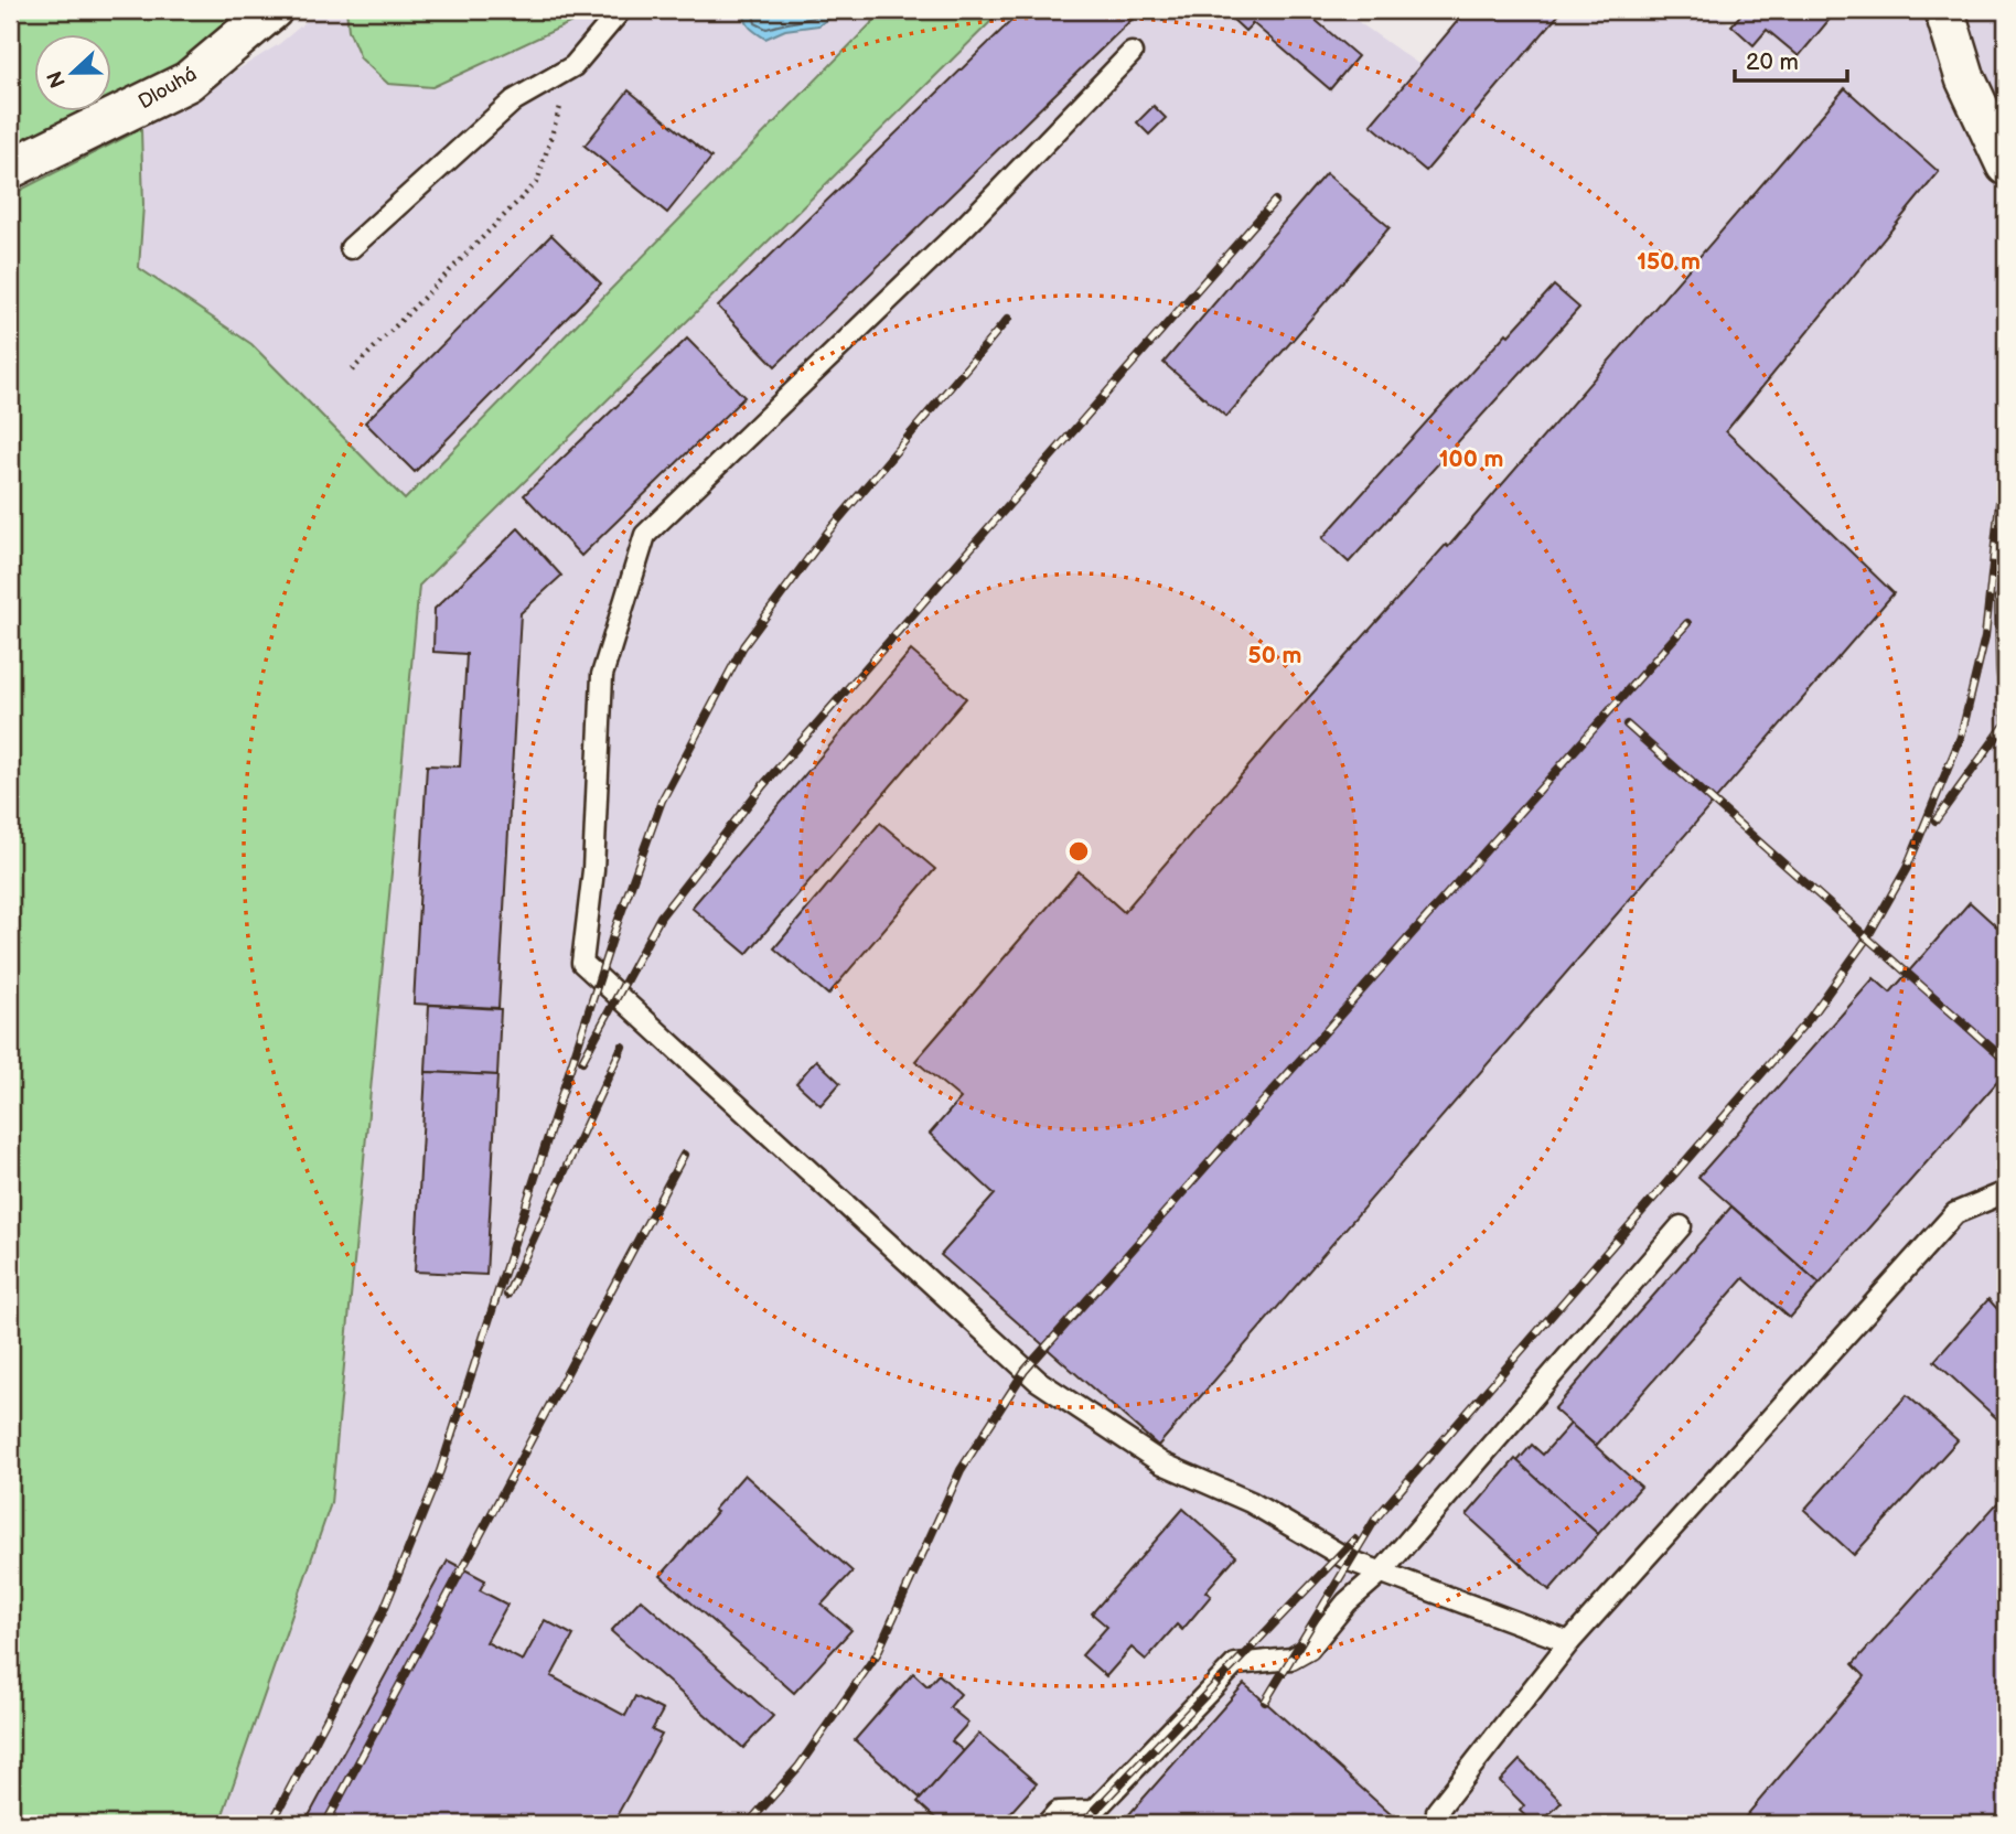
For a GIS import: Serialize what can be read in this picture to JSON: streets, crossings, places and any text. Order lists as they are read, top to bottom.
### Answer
{
  "streets": {
    "street": ["Dlouhá"]
  },
  "scale_bar": "20 m",
  "north": "left",
  "rings": ["150 m", "100 m", "50 m"]
}
